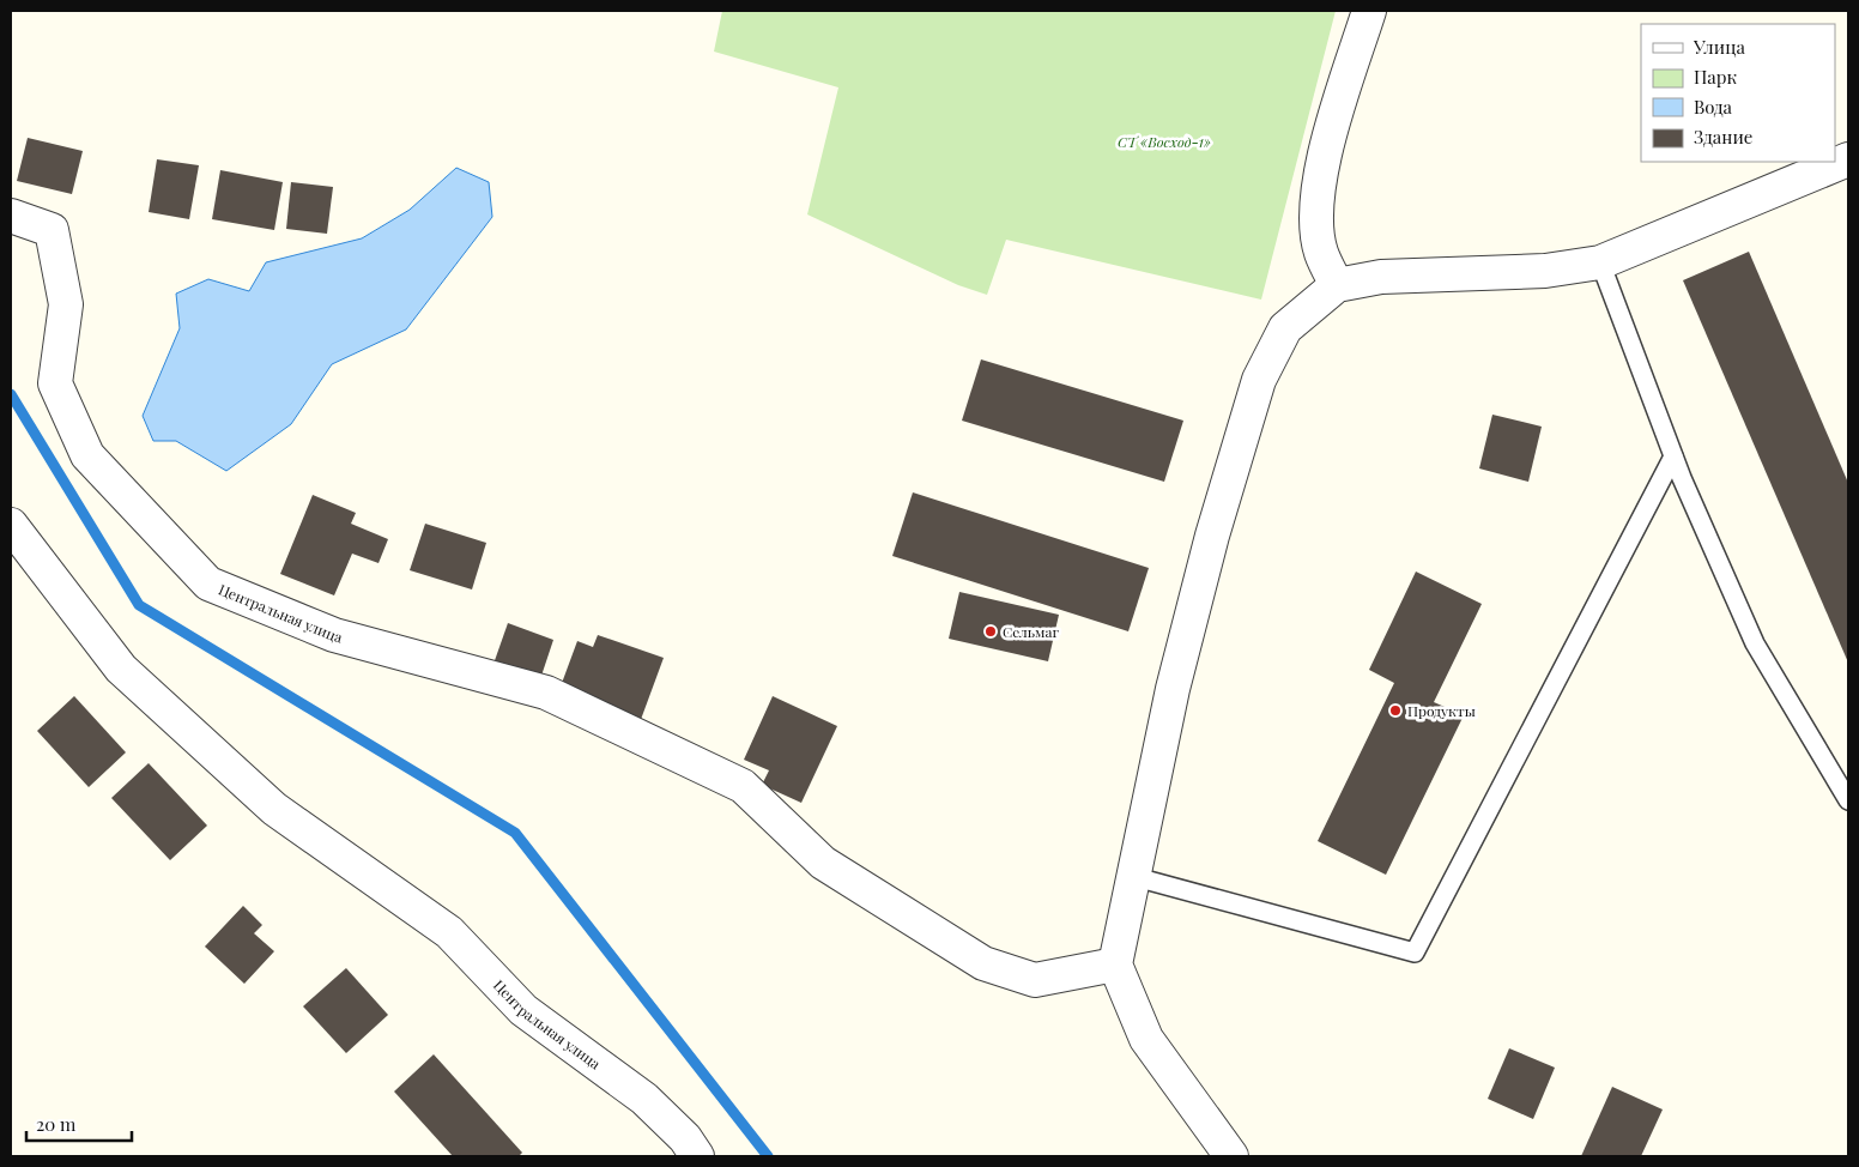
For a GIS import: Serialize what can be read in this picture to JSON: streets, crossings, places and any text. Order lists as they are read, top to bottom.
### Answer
{
  "streets": {
    "street": ["Центральная улица"]
  },
  "parks": ["СТ «Восход-1»"],
  "places": ["Сельмаг", "Продукты"],
  "legend": [
    "Улица",
    "Парк",
    "Вода",
    "Здание"
  ],
  "scale_bar": "20 m"
}
